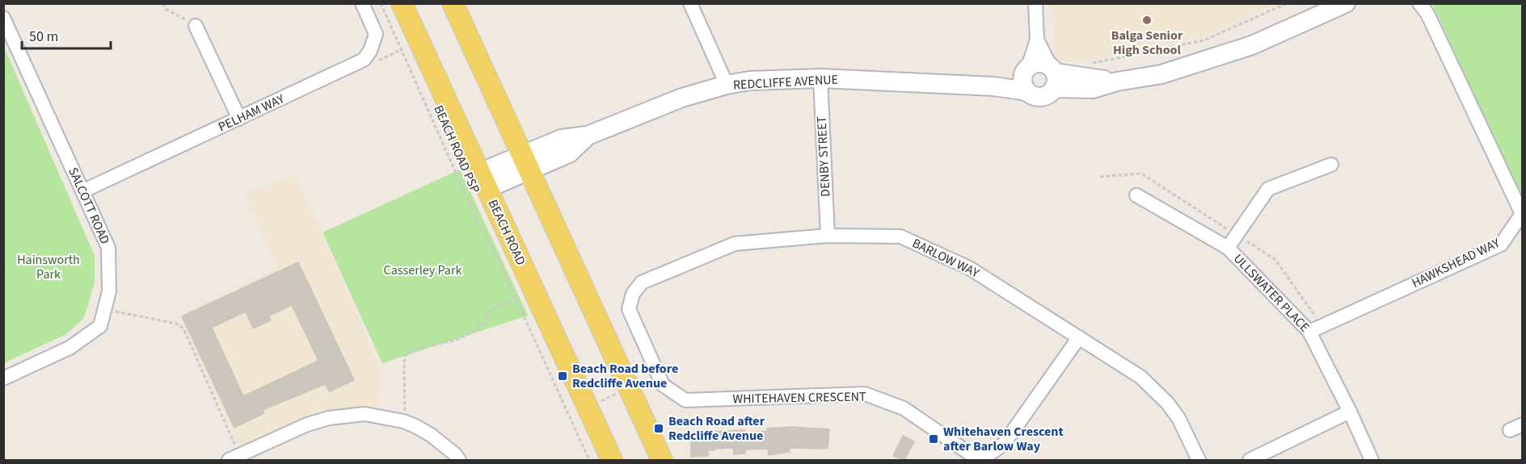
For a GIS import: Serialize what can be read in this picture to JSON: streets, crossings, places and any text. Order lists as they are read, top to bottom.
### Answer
{
  "streets": {
    "main road": ["BEACH ROAD"],
    "street": [
      "REDCLIFFE AVENUE",
      "PELHAM WAY",
      "DENBY STREET",
      "SALCOTT ROAD",
      "BARLOW WAY",
      "HAWKSHEAD WAY",
      "ULLSWATER PLACE",
      "WHITEHAVEN CRESCENT"
    ],
    "path": ["BEACH ROAD PSP"]
  },
  "crossings": [
    ["REDCLIFFE AVENUE", "DENBY STREET"],
    ["REDCLIFFE AVENUE", "BEACH ROAD"],
    ["PELHAM WAY", "SALCOTT ROAD"],
    ["DENBY STREET", "BARLOW WAY"],
    ["BARLOW WAY", "WHITEHAVEN CRESCENT"],
    ["HAWKSHEAD WAY", "ULLSWATER PLACE"]
  ],
  "parks": ["Hainsworth Park", "Casserley Park"],
  "places": {
    "other": ["Balga Senior High School"],
    "transit": ["Beach Road before Redcliffe Avenue", "Beach Road after Redcliffe Avenue", "Whitehaven Crescent after Barlow Way"]
  },
  "scale_bar": "50 m"
}
